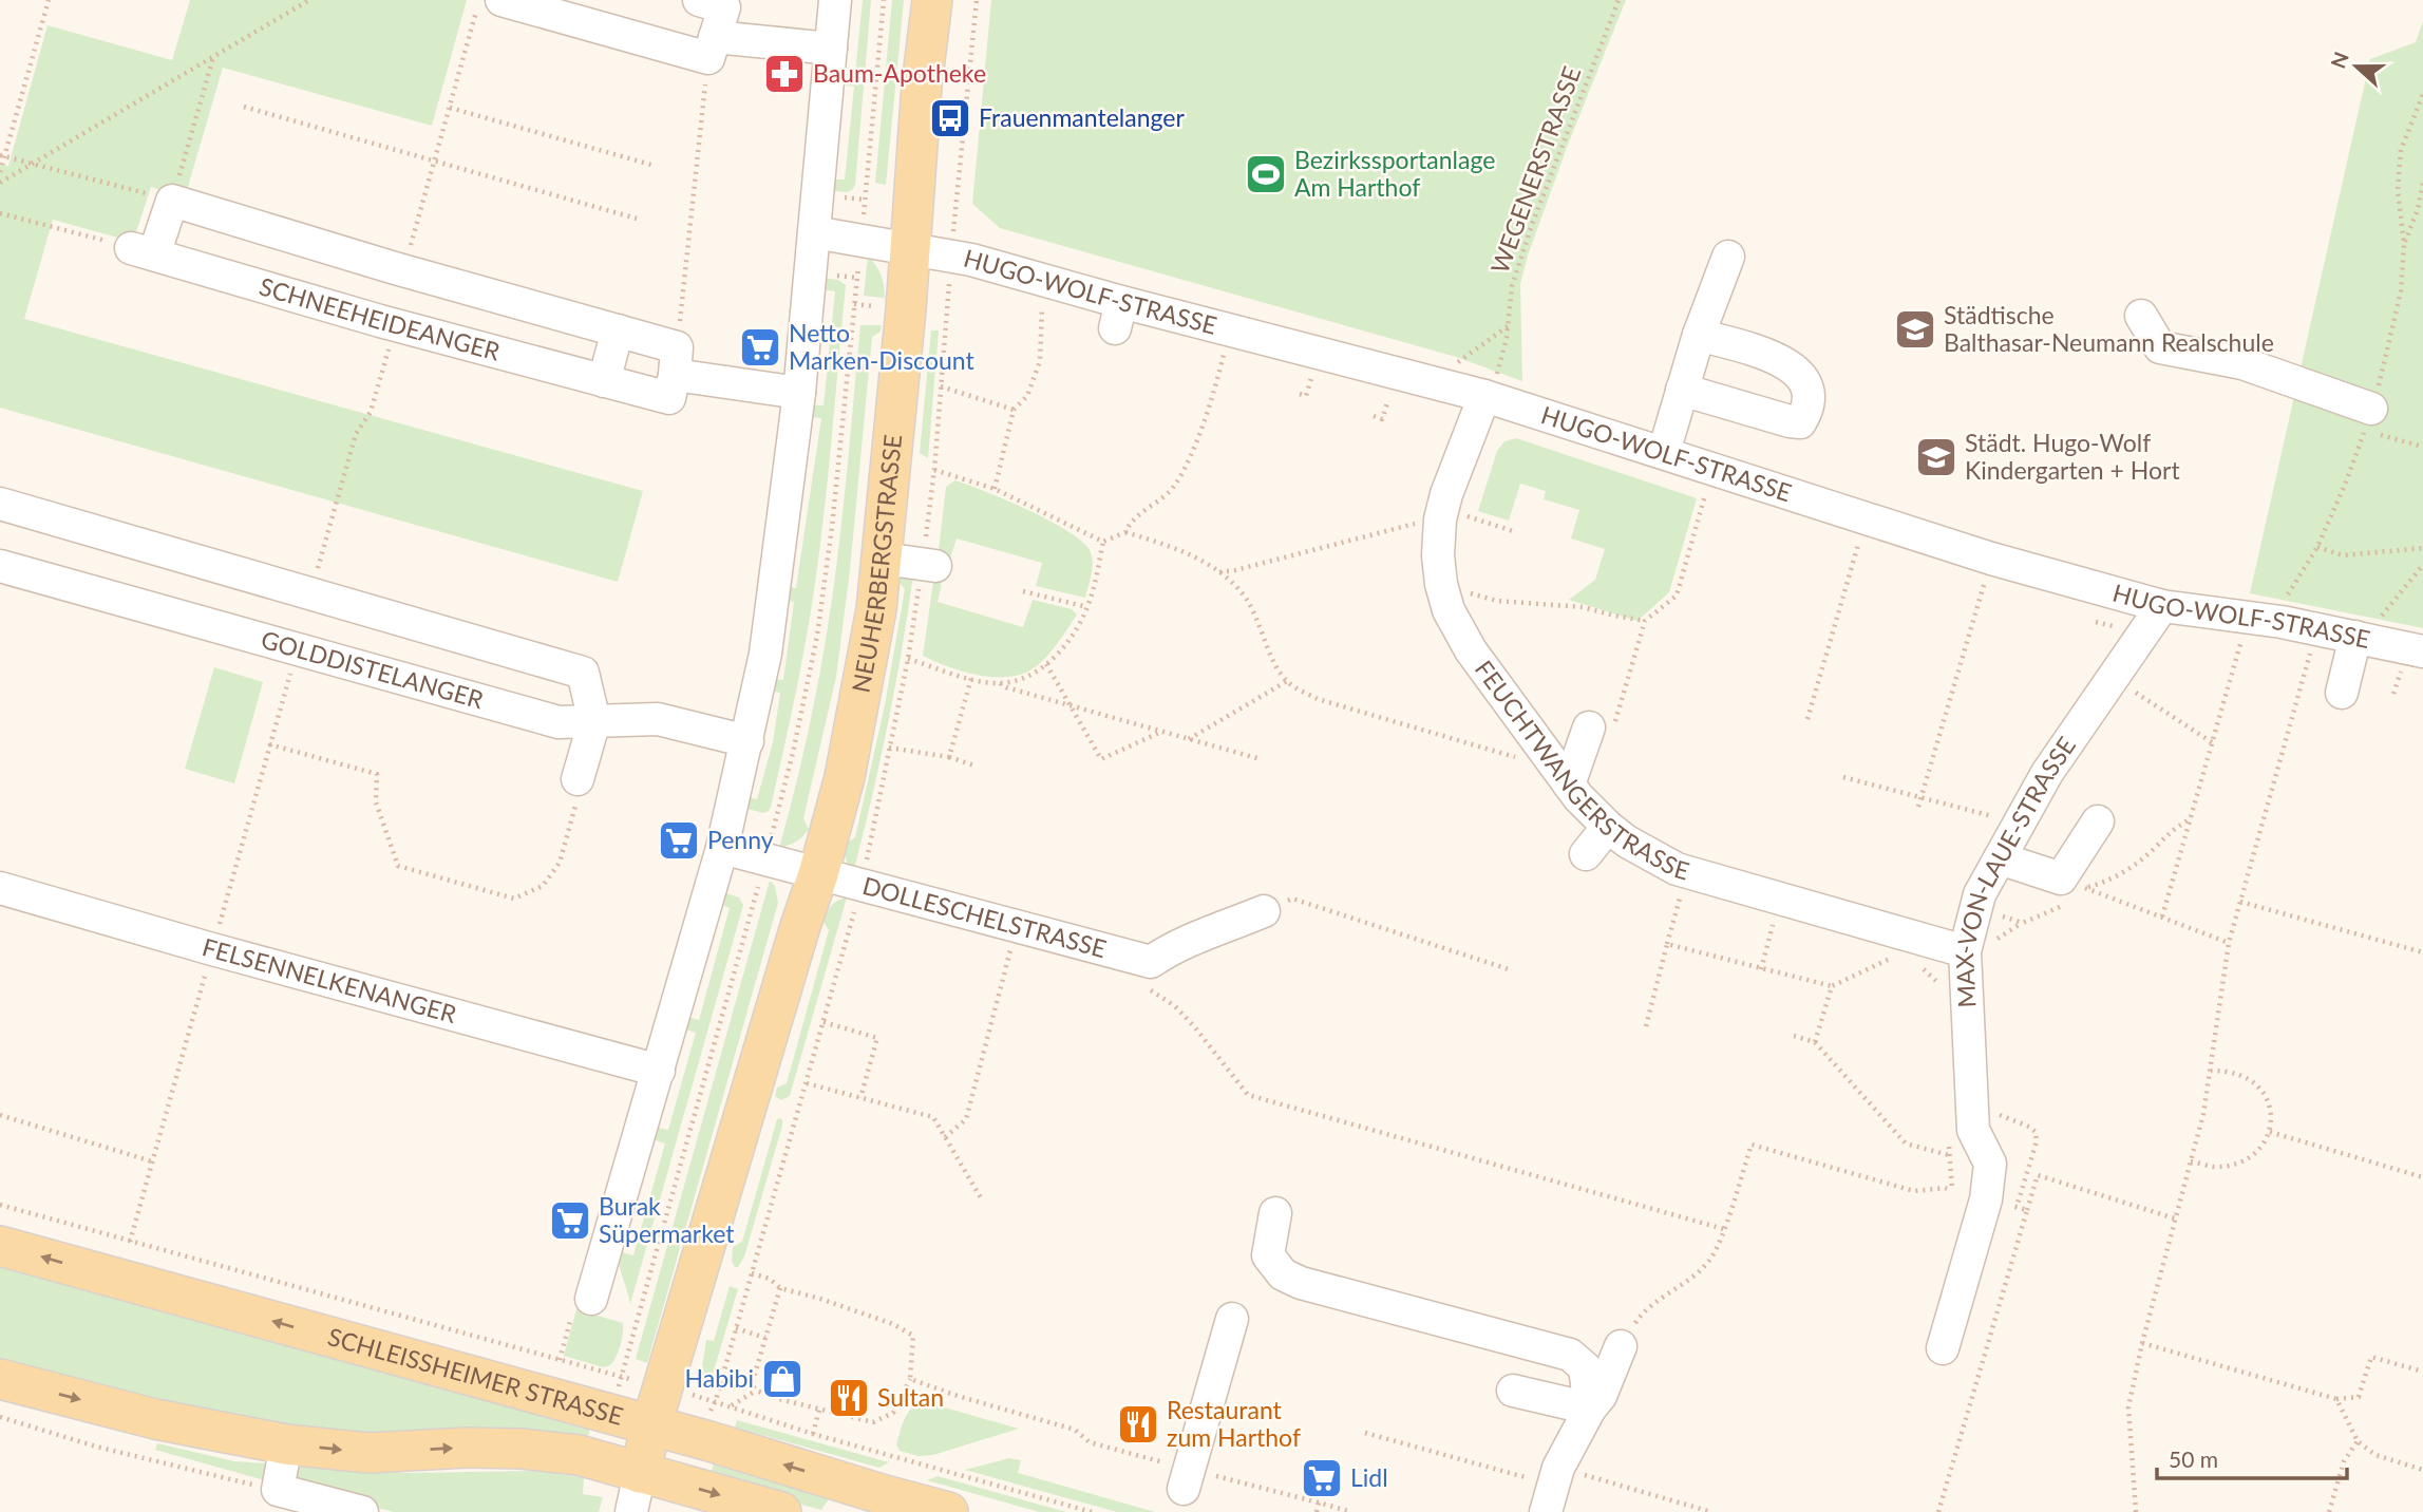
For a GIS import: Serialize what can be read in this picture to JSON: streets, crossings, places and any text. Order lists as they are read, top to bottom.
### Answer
{
  "streets": {
    "main road": ["NEUHERBERGSTRASSE", "SCHLEISSHEIMER STRASSE"],
    "street": [
      "HUGO-WOLF-STRASSE",
      "SCHNEEHEIDEANGER",
      "GOLDDISTELANGER",
      "FEUCHTWANGERSTRASSE",
      "MAX-VON-LAUE-STRASSE",
      "DOLLESCHELSTRASSE",
      "FELSENNELKENANGER"
    ],
    "path": ["WEGENERSTRASSE"]
  },
  "crossings": [
    ["WEGENERSTRASSE", "HUGO-WOLF-STRASSE"],
    ["WEGENERSTRASSE", "FEUCHTWANGERSTRASSE"],
    ["HUGO-WOLF-STRASSE", "NEUHERBERGSTRASSE"],
    ["HUGO-WOLF-STRASSE", "FEUCHTWANGERSTRASSE"],
    ["HUGO-WOLF-STRASSE", "MAX-VON-LAUE-STRASSE"],
    ["NEUHERBERGSTRASSE", "DOLLESCHELSTRASSE"],
    ["NEUHERBERGSTRASSE", "SCHLEISSHEIMER STRASSE"],
    ["FEUCHTWANGERSTRASSE", "MAX-VON-LAUE-STRASSE"]
  ],
  "places": {
    "pharmacy": ["Baum-Apotheke"],
    "bus stop": ["Frauenmantelanger"],
    "sports": ["Bezirkssportanlage Am Harthof"],
    "school or university": ["Städtische Balthasar-Neumann Realschule", "Städt. Hugo-Wolf Kindergarten + Hort"],
    "supermarket": [
      "Netto Marken-Discount",
      "Penny",
      "Burak Süpermarket",
      "Lidl"
    ],
    "shop": ["Habibi"],
    "restaurant": ["Sultan", "Restaurant zum Harthof"]
  },
  "scale_bar": "50 m",
  "north": "left"
}
